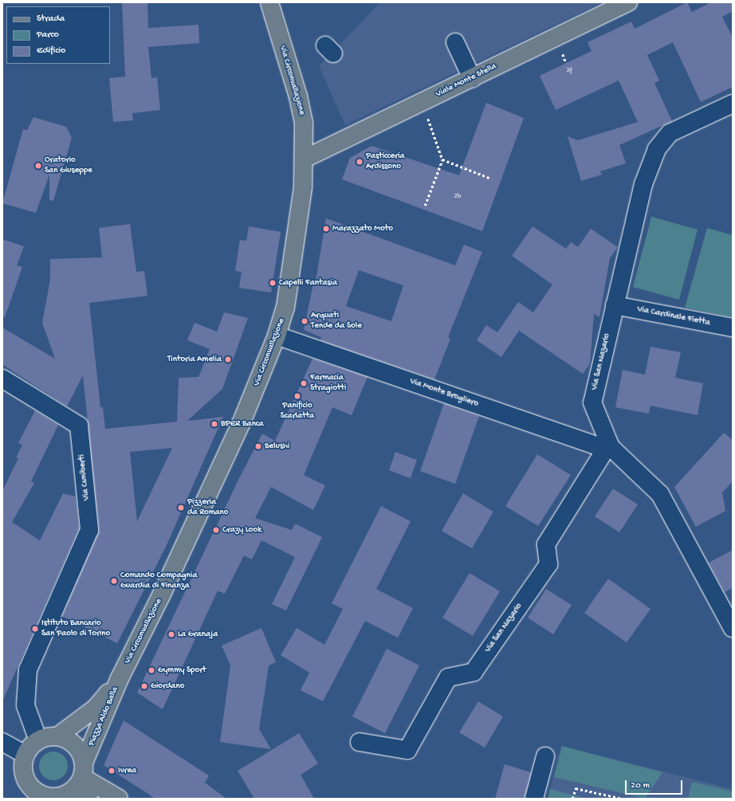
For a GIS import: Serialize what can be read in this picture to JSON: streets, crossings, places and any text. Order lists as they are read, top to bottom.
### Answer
{
  "streets": {
    "main road": ["Via Circonvallazione", "Viale Monte Stella", "Piazza Aldo Balla"],
    "street": [
      "Via Cardinale Fietta",
      "Via San Nazario",
      "Via Monte Brogliero",
      "Via Cuniberti"
    ]
  },
  "crossings": [
    ["Via Circonvallazione", "Viale Monte Stella"],
    ["Via Circonvallazione", "Via Monte Brogliero"],
    ["Via Circonvallazione", "Piazza Aldo Balla"],
    ["Via Cardinale Fietta", "Via San Nazario"],
    ["Via San Nazario", "Via Monte Brogliero"],
    ["Via Cuniberti", "Piazza Aldo Balla"]
  ],
  "places": [
    "Pasticceria Ardissono",
    "Oratorio San Giuseppe",
    "Marazzato Moto",
    "Capelli Fantasia",
    "Arquati Tende da Sole",
    "Tintoria Amelia",
    "Farmacia Stragiotti",
    "Panificio Scarlatta",
    "BPER Banca",
    "Belushi",
    "Pizzeria da Romano",
    "Crazy Look",
    "Comando Compagnia Guardia di Finanza",
    "Istituto Bancario San Paolo di Torino",
    "La Granaja",
    "Gymmy Sport",
    "Giordano",
    "Ivrea"
  ],
  "house_numbers": ["2f", "2b"],
  "legend": ["Strada", "Parco", "Edificio"],
  "scale_bar": "20 m"
}
